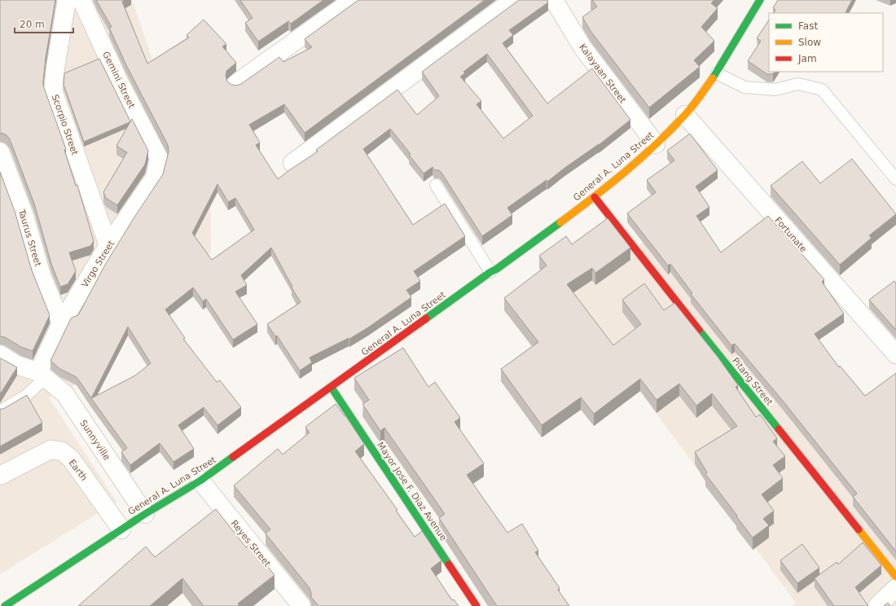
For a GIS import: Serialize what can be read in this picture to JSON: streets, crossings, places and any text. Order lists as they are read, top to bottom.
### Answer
{
  "streets": {
    "main road": ["General A. Luna Street", "Pitang Street", "Mayor Jose F. Diaz Avenue"],
    "street": [
      "Kalayaan Street",
      "Gemini Street",
      "Scorpio Street",
      "Fortunate",
      "Taurus Street",
      "Virgo Street",
      "Sunnyville",
      "Earth",
      "Reyes Street"
    ]
  },
  "crossings": [
    ["Kalayaan Street", "General A. Luna Street"],
    ["Gemini Street", "Virgo Street"],
    ["Scorpio Street", "Virgo Street"],
    ["General A. Luna Street", "Fortunate"],
    ["General A. Luna Street", "Pitang Street"],
    ["General A. Luna Street", "Sunnyville"],
    ["General A. Luna Street", "Earth"],
    ["General A. Luna Street", "Mayor Jose F. Diaz Avenue"],
    ["General A. Luna Street", "Reyes Street"],
    ["Taurus Street", "Virgo Street"],
    ["Virgo Street", "Sunnyville"]
  ],
  "legend": ["Fast", "Slow", "Jam"],
  "scale_bar": "20 m"
}
